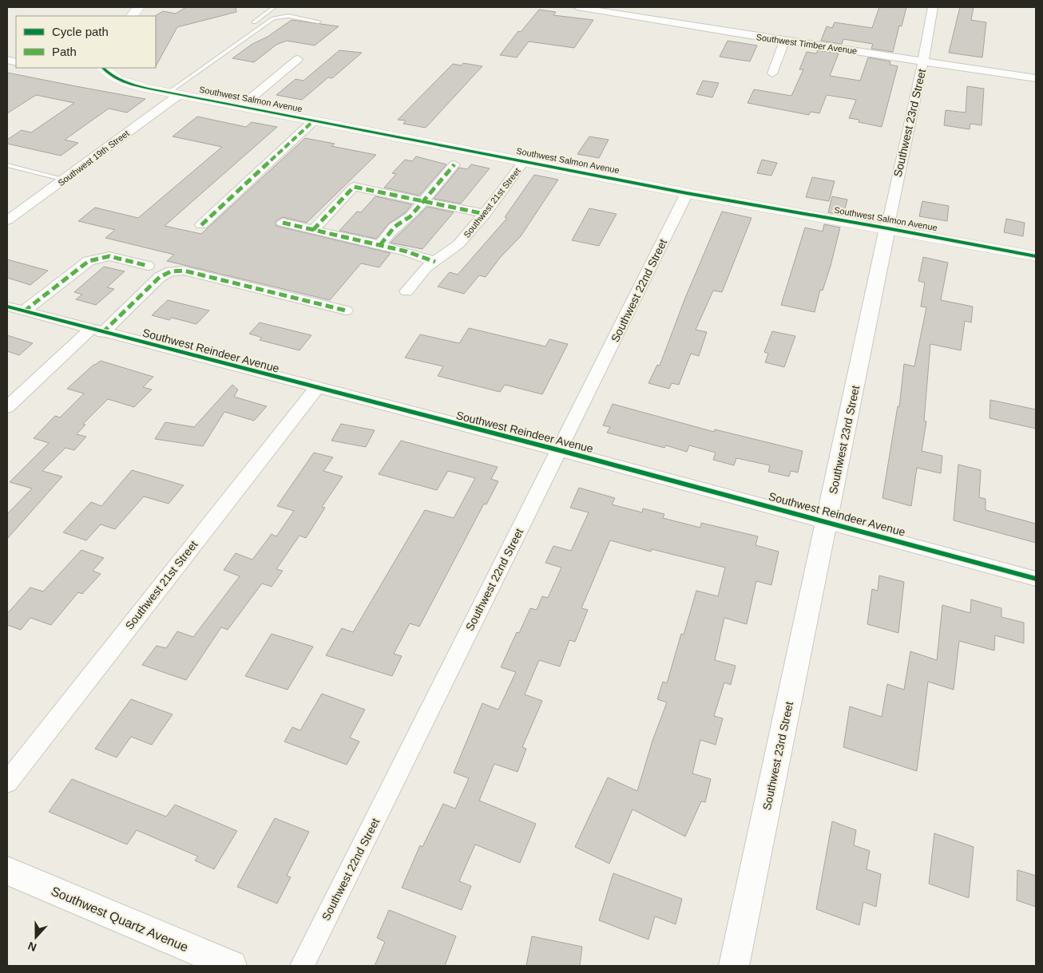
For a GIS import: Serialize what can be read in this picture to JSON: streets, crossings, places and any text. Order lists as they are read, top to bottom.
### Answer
{
  "streets": {
    "main road": ["Southwest Salmon Avenue"],
    "street": [
      "Southwest Timber Avenue",
      "Southwest 23rd Street",
      "Southwest 19th Street",
      "Southwest 21st Street",
      "Southwest 22nd Street",
      "Southwest Reindeer Avenue",
      "Southwest Quartz Avenue"
    ]
  },
  "crossings": [
    ["Southwest Timber Avenue", "Southwest 23rd Street"],
    ["Southwest Salmon Avenue", "Southwest 23rd Street"],
    ["Southwest Salmon Avenue", "Southwest 19th Street"],
    ["Southwest Salmon Avenue", "Southwest 21st Street"],
    ["Southwest Salmon Avenue", "Southwest 22nd Street"],
    ["Southwest 23rd Street", "Southwest Reindeer Avenue"],
    ["Southwest 21st Street", "Southwest Reindeer Avenue"],
    ["Southwest 22nd Street", "Southwest Reindeer Avenue"]
  ],
  "legend": ["Cycle path", "Path"],
  "north": "bottom"
}
